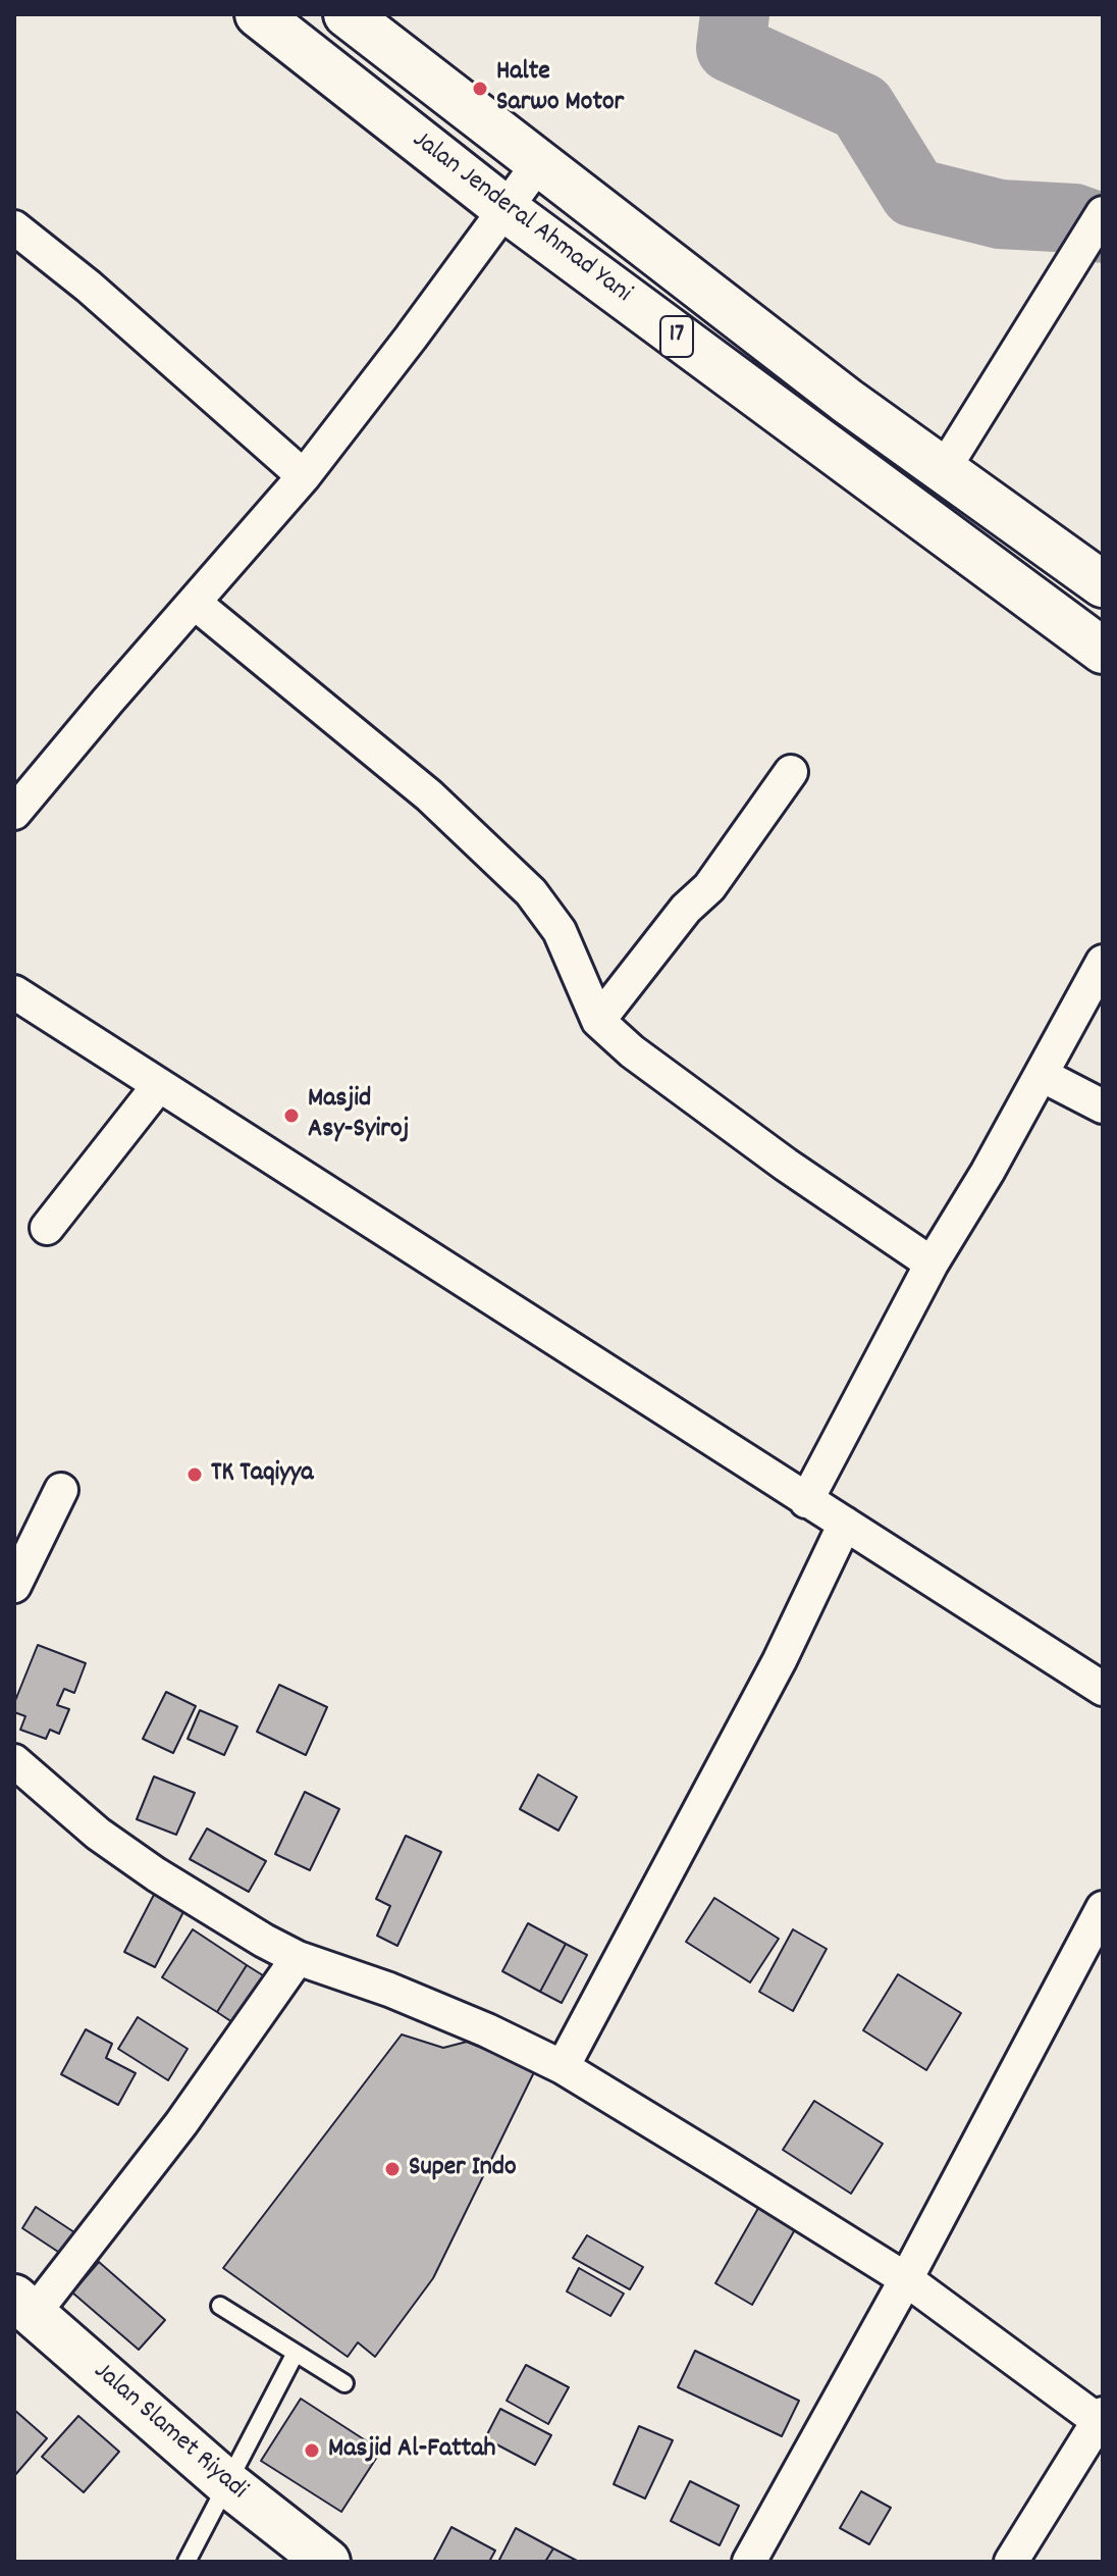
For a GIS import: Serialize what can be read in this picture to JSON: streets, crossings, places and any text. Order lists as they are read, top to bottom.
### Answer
{
  "streets": {
    "main road": ["Jalan Jenderal Ahmad Yani", "17", "Jalan Slamet Riyadi"]
  },
  "places": [
    "Halte Sarwo Motor",
    "Masjid Asy-Syiroj",
    "TK Taqiyya",
    "Super Indo",
    "Masjid Al-Fattah"
  ]
}
